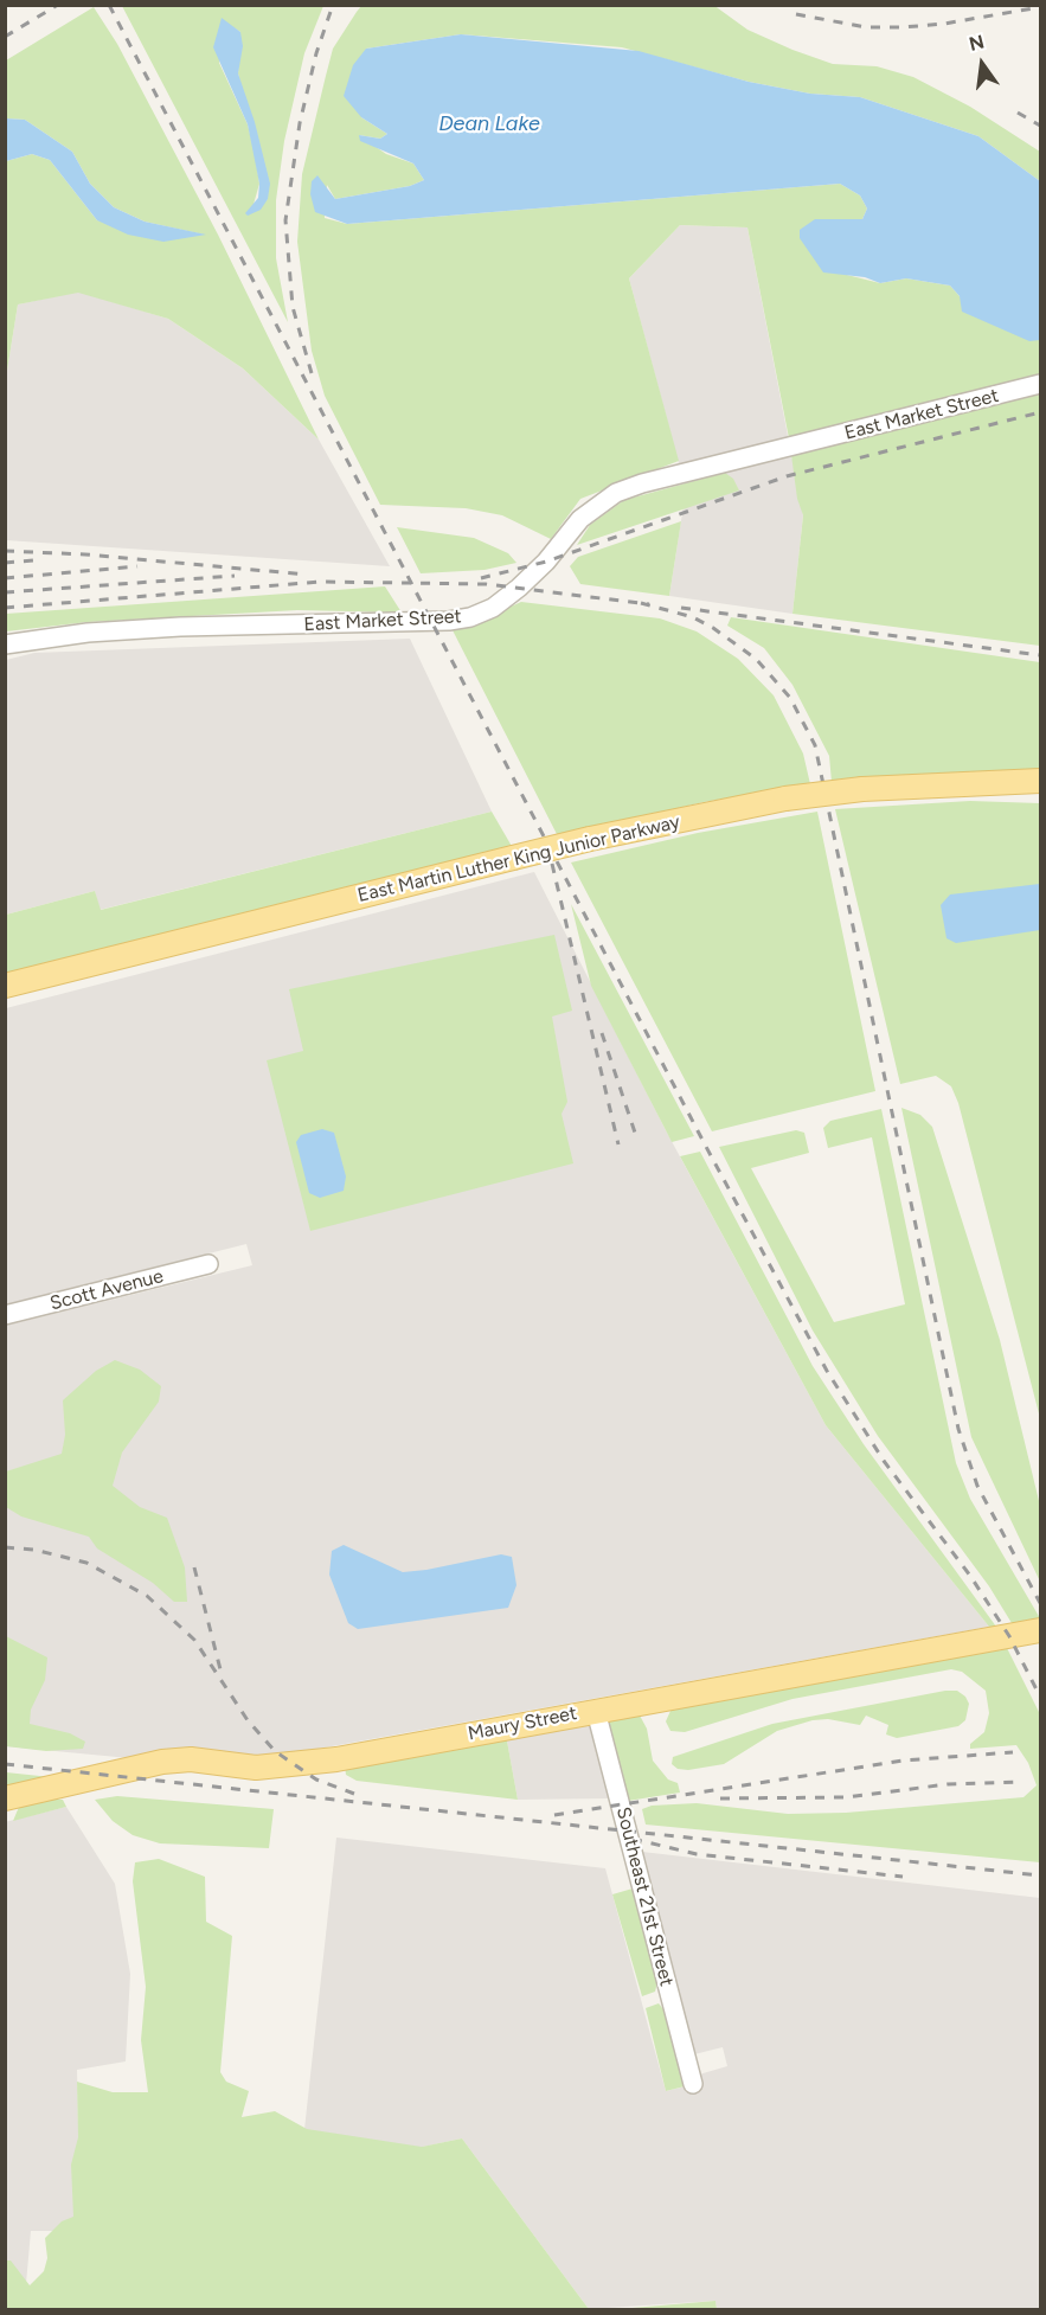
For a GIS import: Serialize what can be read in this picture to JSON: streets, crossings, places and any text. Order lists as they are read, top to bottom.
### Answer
{
  "streets": {
    "main road": ["East Martin Luther King Junior Parkway", "Maury Street"],
    "street": ["East Market Street", "Scott Avenue", "Southeast 21st Street"]
  },
  "crossings": [
    ["Maury Street", "Southeast 21st Street"]
  ],
  "water": ["Dean Lake"],
  "north": "top"
}
